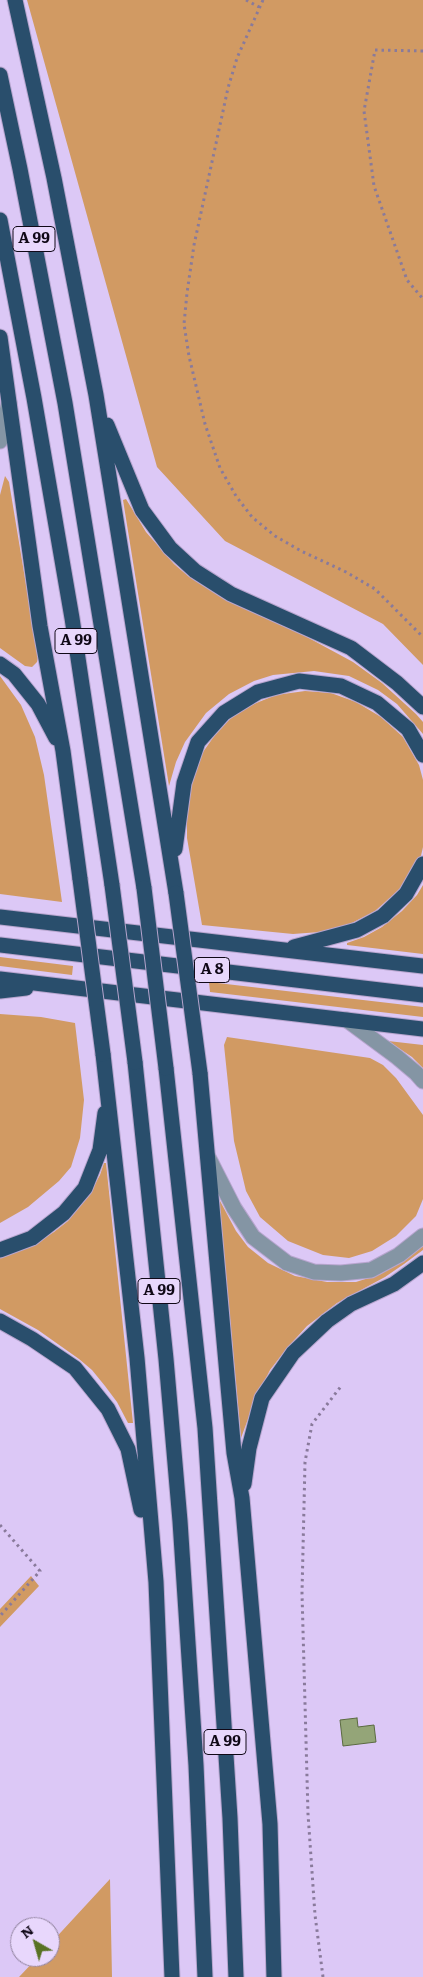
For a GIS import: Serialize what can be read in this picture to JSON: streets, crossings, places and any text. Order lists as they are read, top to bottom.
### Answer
{
  "streets": {
    "highway": ["A 99", "A 8"]
  },
  "north": "top left"
}
